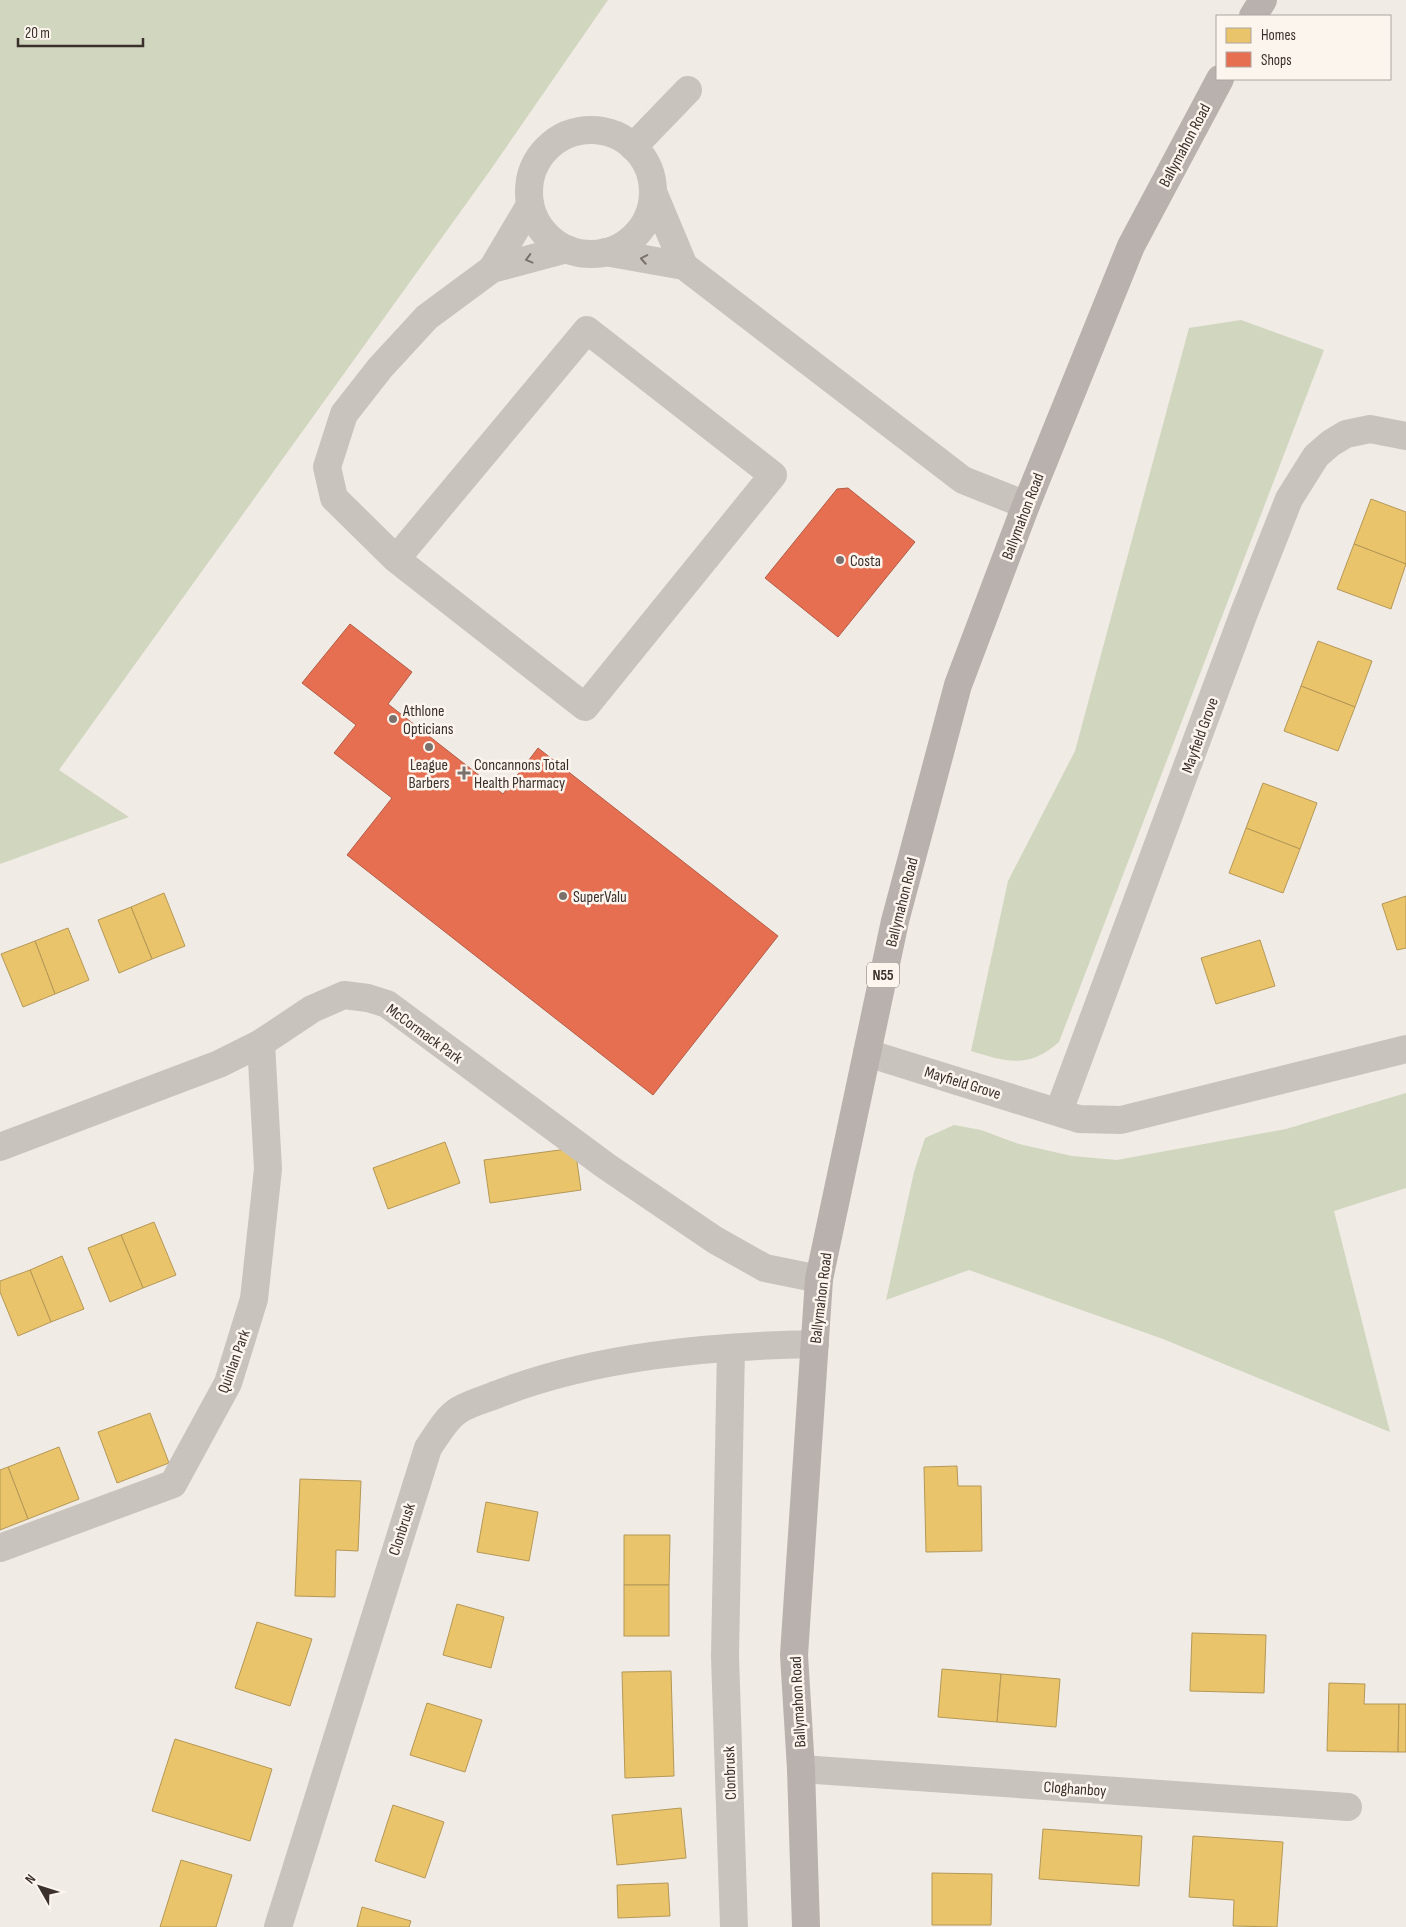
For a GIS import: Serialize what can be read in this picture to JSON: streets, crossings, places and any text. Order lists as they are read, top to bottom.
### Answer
{
  "streets": {
    "main road": ["Ballymahon Road", "N55"],
    "street": [
      "Mayfield Grove",
      "McCormack Park",
      "Quinlan Park",
      "Clonbrusk",
      "Cloghanboy"
    ]
  },
  "crossings": [
    ["Ballymahon Road", "Mayfield Grove"],
    ["Ballymahon Road", "McCormack Park"],
    ["Ballymahon Road", "Clonbrusk"],
    ["Ballymahon Road", "Cloghanboy"],
    ["McCormack Park", "Quinlan Park"]
  ],
  "places": {
    "other": [
      "Costa",
      "Athlone Opticians",
      "League Barbers",
      "SuperValu"
    ],
    "health": ["Concannons Total Health Pharmacy"]
  },
  "legend": ["Homes", "Shops"],
  "scale_bar": "20 m",
  "north": "top left"
}
